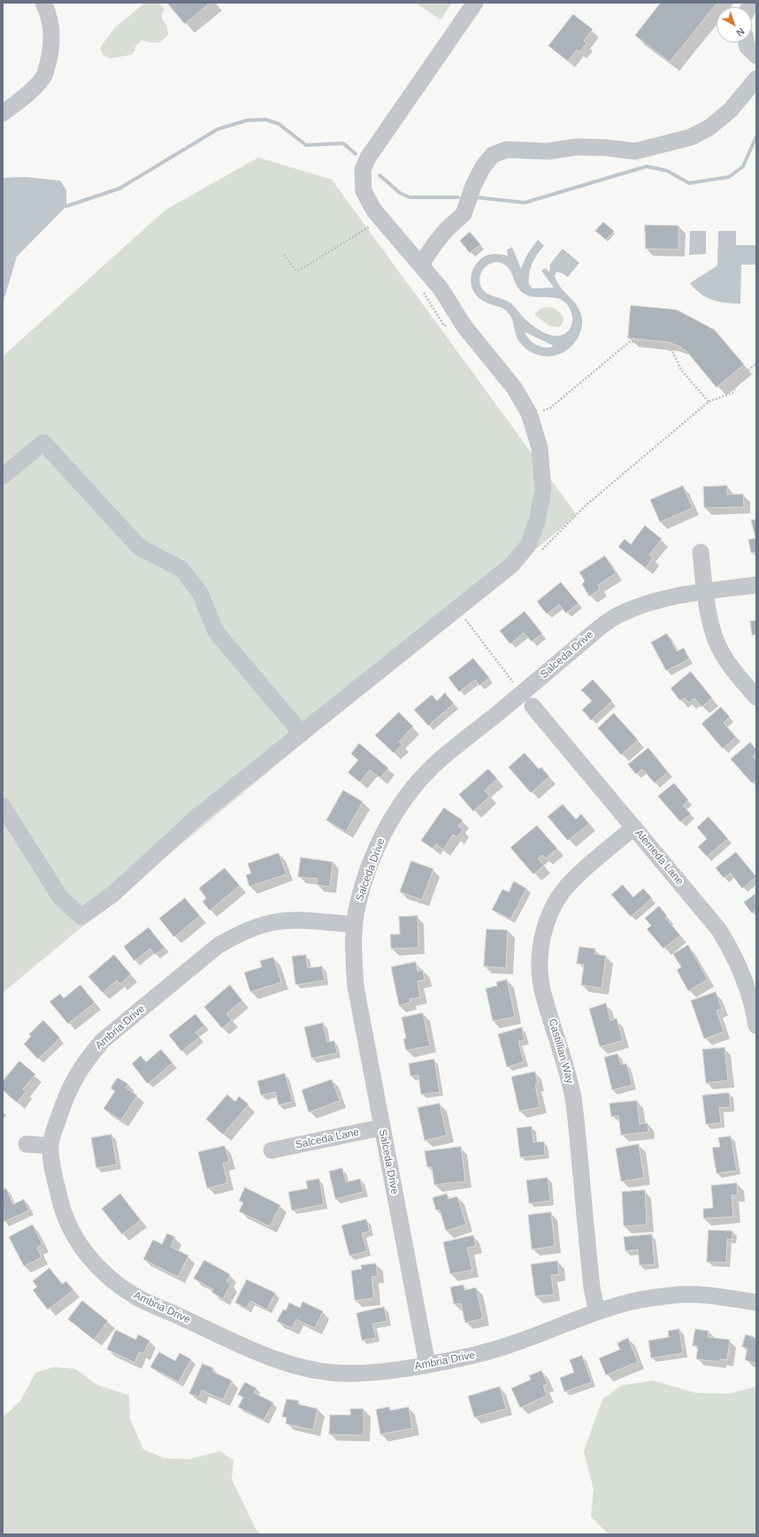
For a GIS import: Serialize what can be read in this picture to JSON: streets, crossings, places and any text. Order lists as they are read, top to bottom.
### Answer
{
  "streets": {
    "street": [
      "Salceda Drive",
      "Alemeda Lane",
      "Ambria Drive",
      "Castillian Way",
      "Salceda Lane"
    ]
  },
  "crossings": [
    ["Salceda Drive", "Ambria Drive"],
    ["Salceda Drive", "Salceda Lane"],
    ["Alemeda Lane", "Castillian Way"],
    ["Ambria Drive", "Castillian Way"]
  ],
  "north": "bottom right"
}
